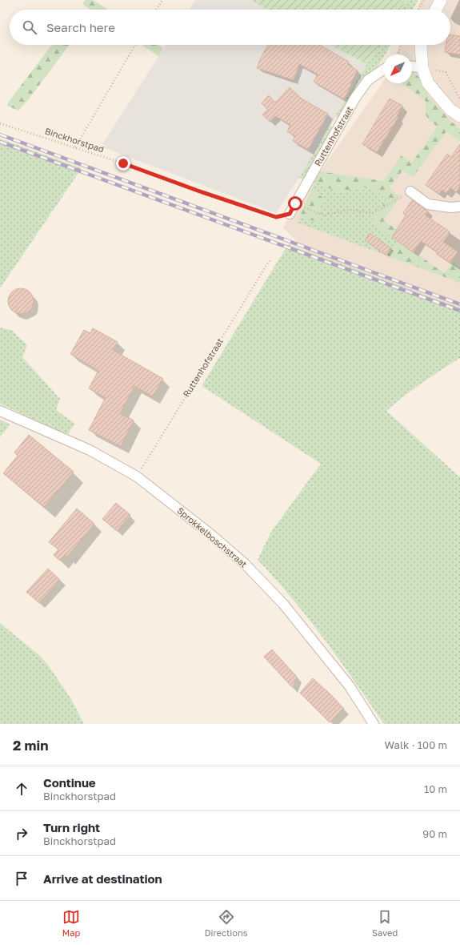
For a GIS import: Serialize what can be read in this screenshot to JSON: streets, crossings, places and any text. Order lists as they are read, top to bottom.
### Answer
{
  "streets": {
    "street": ["Ruttenhofstraat", "Sprokkelboschstraat"],
    "path": ["Binckhorstpad"]
  },
  "crossings": [
    ["Ruttenhofstraat", "Binckhorstpad"],
    ["Ruttenhofstraat", "Sprokkelboschstraat"]
  ],
  "north": "bottom left",
  "page": {
    "search": "Search here",
    "heading": ["2 min", "Walk · 100 m"],
    "list": [
      ["Continue", "Binckhorstpad", "10 m"],
      ["Turn right", "Binckhorstpad", "90 m"],
      "Arrive at destination"
    ],
    "nav": ["Map", "Directions", "Saved"]
  }
}
